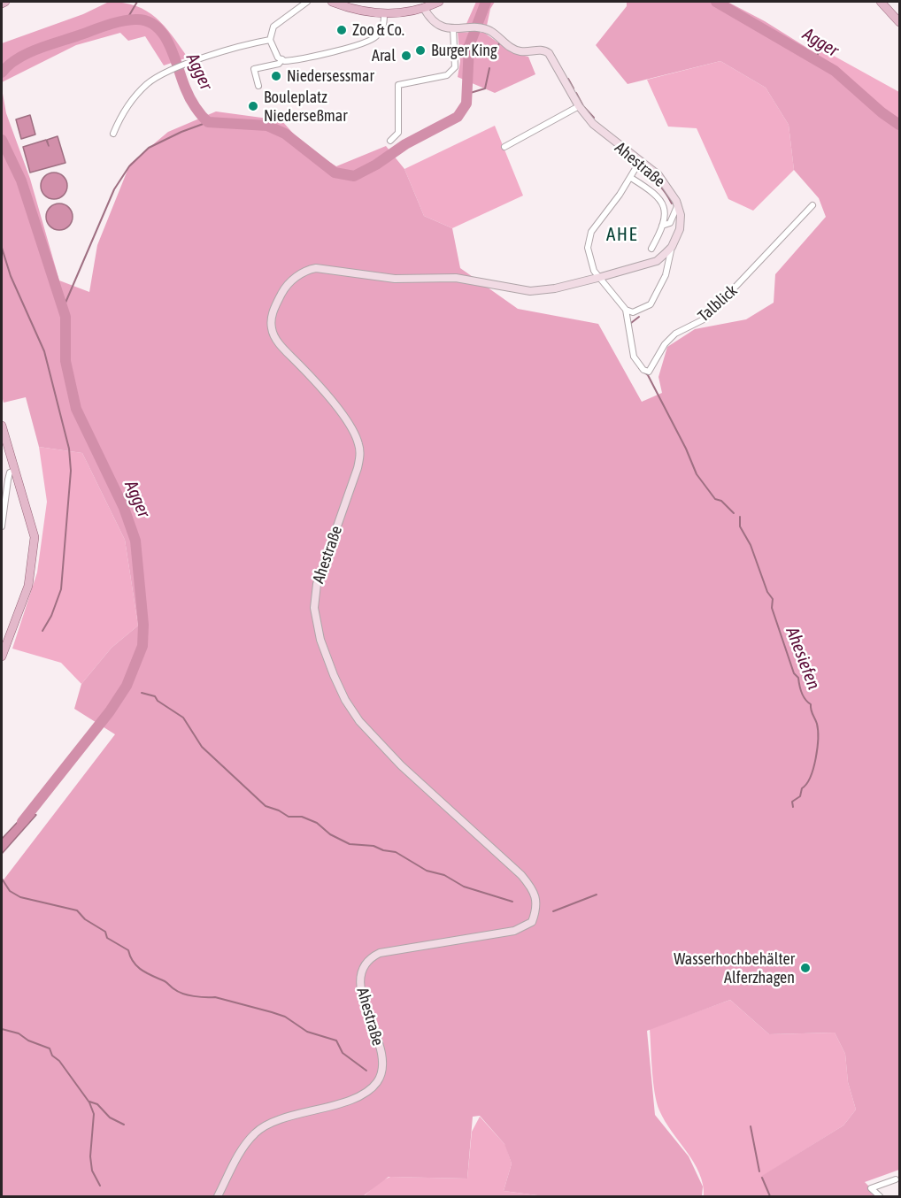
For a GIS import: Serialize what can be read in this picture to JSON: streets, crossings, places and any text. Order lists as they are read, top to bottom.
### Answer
{
  "streets": {
    "main road": ["Ahestraße"],
    "street": ["Talblick"]
  },
  "crossings": [
    ["Ahestraße", "Talblick"]
  ],
  "districts": ["AHE"],
  "water": ["Agger", "Ahesiefen"],
  "places": [
    "Zoo & Co.",
    "Burger King",
    "Aral",
    "Niedersessmar",
    "Bouleplatz Niederseßmar",
    "Wasserhochbehälter Alferzhagen"
  ]
}
